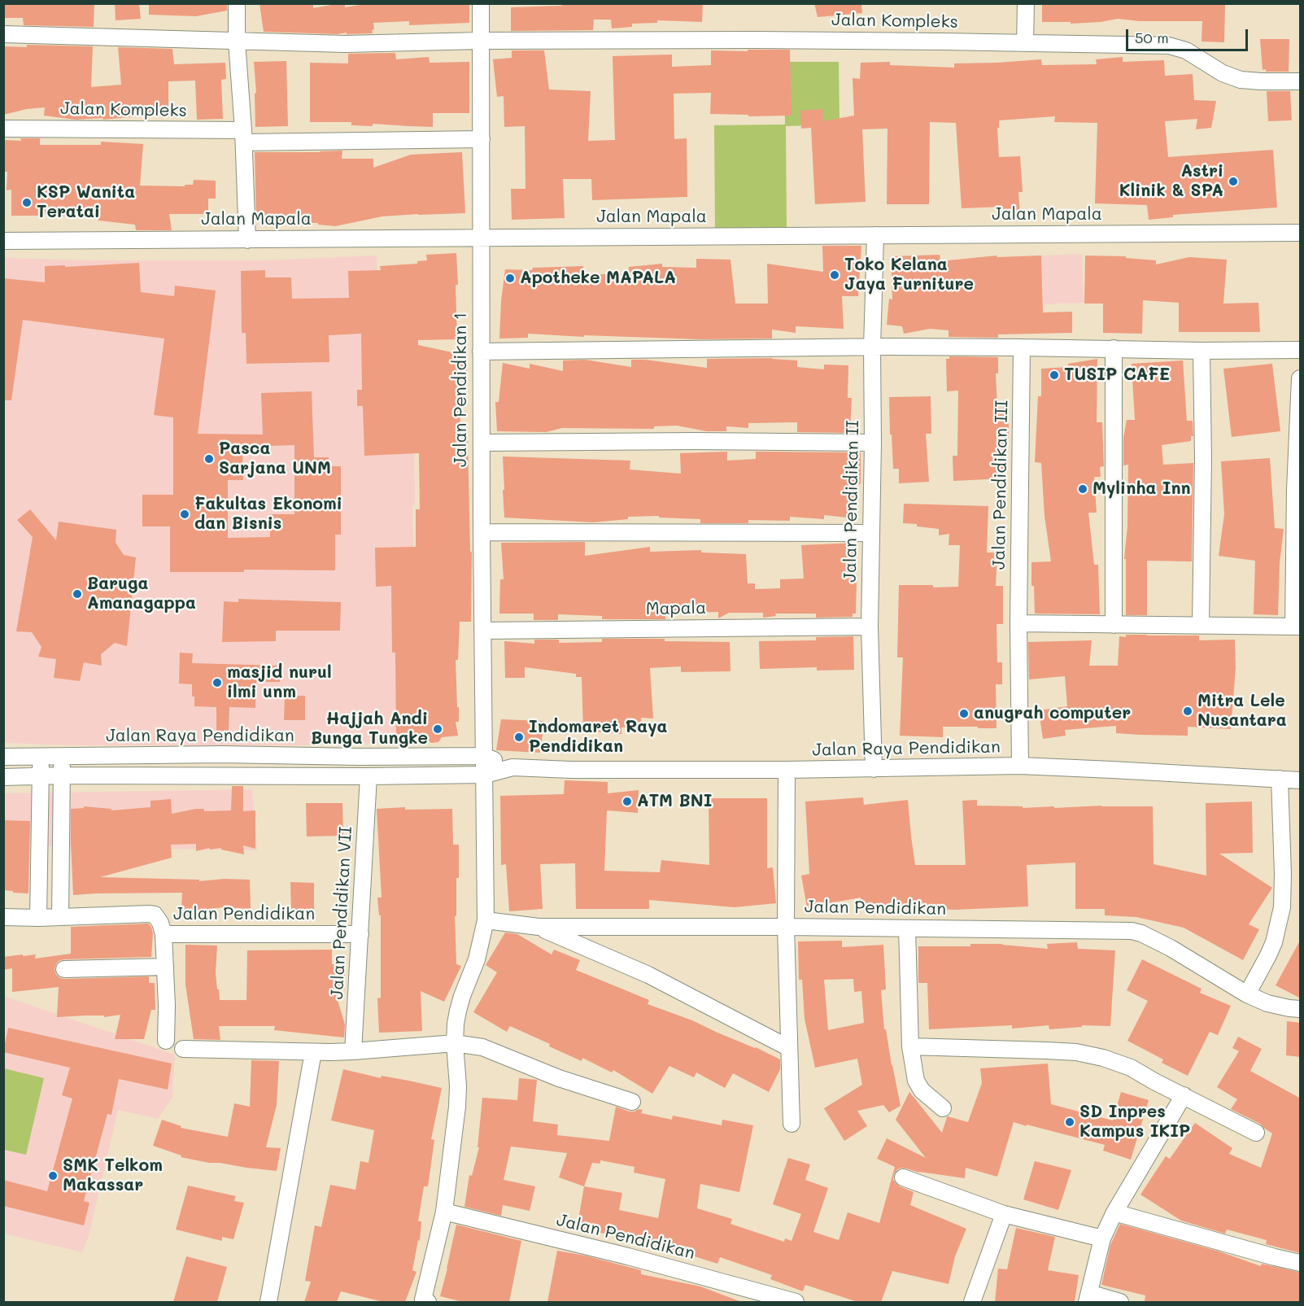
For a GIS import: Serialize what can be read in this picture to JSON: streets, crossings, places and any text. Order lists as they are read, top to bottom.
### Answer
{
  "streets": {
    "street": [
      "Jalan Kompleks",
      "Jalan Mapala",
      "Jalan Pendidikan 1",
      "Jalan Pendidikan III",
      "Jalan Pendidikan II",
      "Mapala",
      "Jalan Raya Pendidikan",
      "Jalan Pendidikan",
      "Jalan Pendidikan VII"
    ]
  },
  "crossings": [
    ["Jalan Kompleks", "Jalan Pendidikan 1"],
    ["Jalan Mapala", "Jalan Pendidikan 1"],
    ["Jalan Mapala", "Jalan Pendidikan II"],
    ["Jalan Pendidikan 1", "Mapala"],
    ["Jalan Pendidikan 1", "Jalan Raya Pendidikan"],
    ["Jalan Pendidikan III", "Jalan Raya Pendidikan"],
    ["Jalan Pendidikan II", "Mapala"],
    ["Jalan Pendidikan II", "Jalan Raya Pendidikan"],
    ["Jalan Raya Pendidikan", "Jalan Pendidikan VII"],
    ["Jalan Pendidikan", "Jalan Pendidikan VII"]
  ],
  "places": [
    "Astri Klinik & SPA",
    "KSP Wanita Teratai",
    "Toko Kelana Jaya Furniture",
    "Apotheke MAPALA",
    "TUSIP CAFE",
    "Pasca Sarjana UNM",
    "Mylinha Inn",
    "Fakultas Ekonomi dan Bisnis",
    "Baruga Amanagappa",
    "masjid nurul ilmi unm",
    "Mitra Lele Nusantara",
    "anugrah computer",
    "Hajjah Andi Bunga Tungke",
    "Indomaret Raya Pendidikan",
    "ATM BNI",
    "SD Inpres Kampus IKIP",
    "SMK Telkom Makassar"
  ],
  "scale_bar": "50 m"
}
